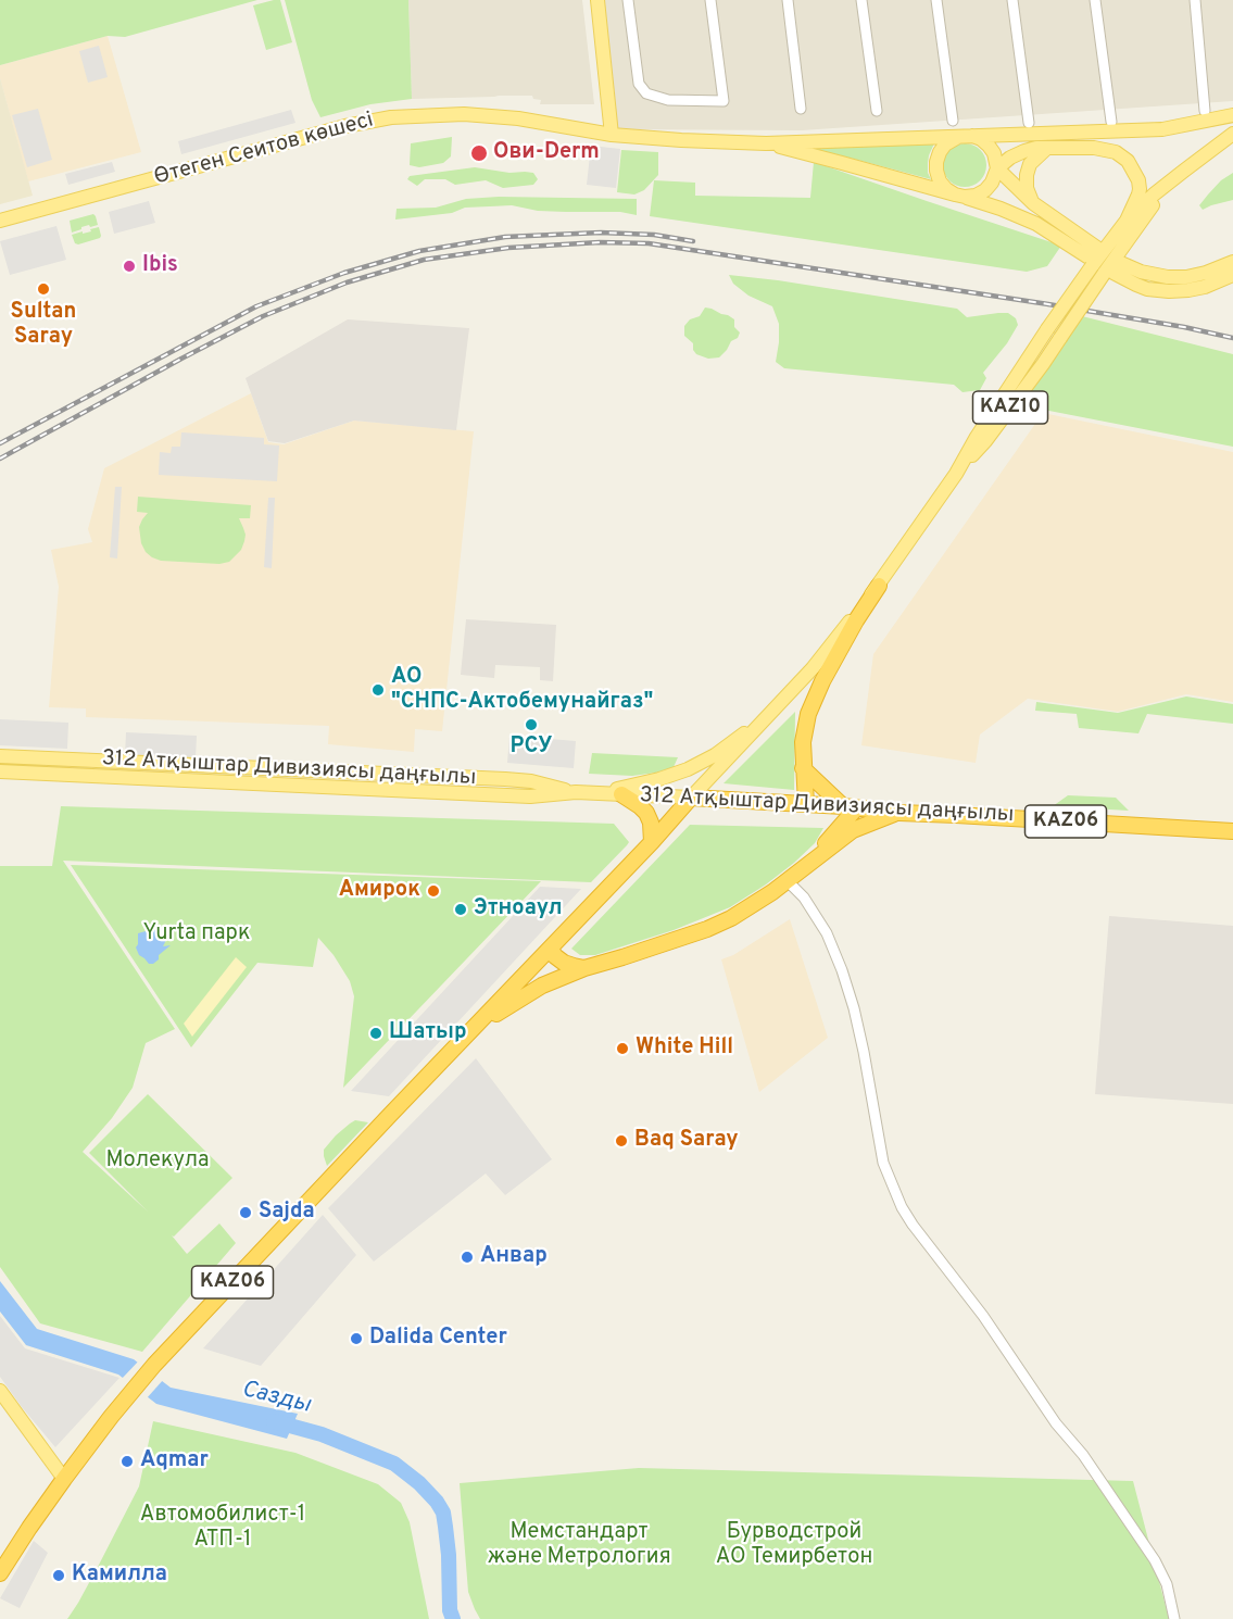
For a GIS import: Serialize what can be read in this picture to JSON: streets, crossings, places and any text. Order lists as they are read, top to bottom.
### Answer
{
  "streets": {
    "highway": ["312 Атқыштар Дивизиясы даңғылы", "KАZ06"],
    "main road": ["Өтеген Сеитов көшесі", "KAZ10"]
  },
  "crossings": [
    ["KAZ10", "312 Атқыштар Дивизиясы даңғылы"],
    ["KAZ10", "KАZ06"],
    ["312 Атқыштар Дивизиясы даңғылы", "KАZ06"]
  ],
  "water": ["Сазды"],
  "parks": [
    "Yurta парк",
    "Молекула",
    "Автомобилист-1 АТП-1",
    "Мемстандарт және Метрология",
    "Бурводстрой АО Темирбетон"
  ],
  "places": [
    "Ови-Derm",
    "Ibis",
    "Sultan Saray",
    "АО \"СНПС-Актобемунайгаз\"",
    "РСУ",
    "Амирок",
    "Этноаул",
    "Шатыр",
    "White Hill",
    "Baq Saray",
    "Sajda",
    "Анвар",
    "Dalida Center",
    "Aqmar",
    "Камилла"
  ]
}
